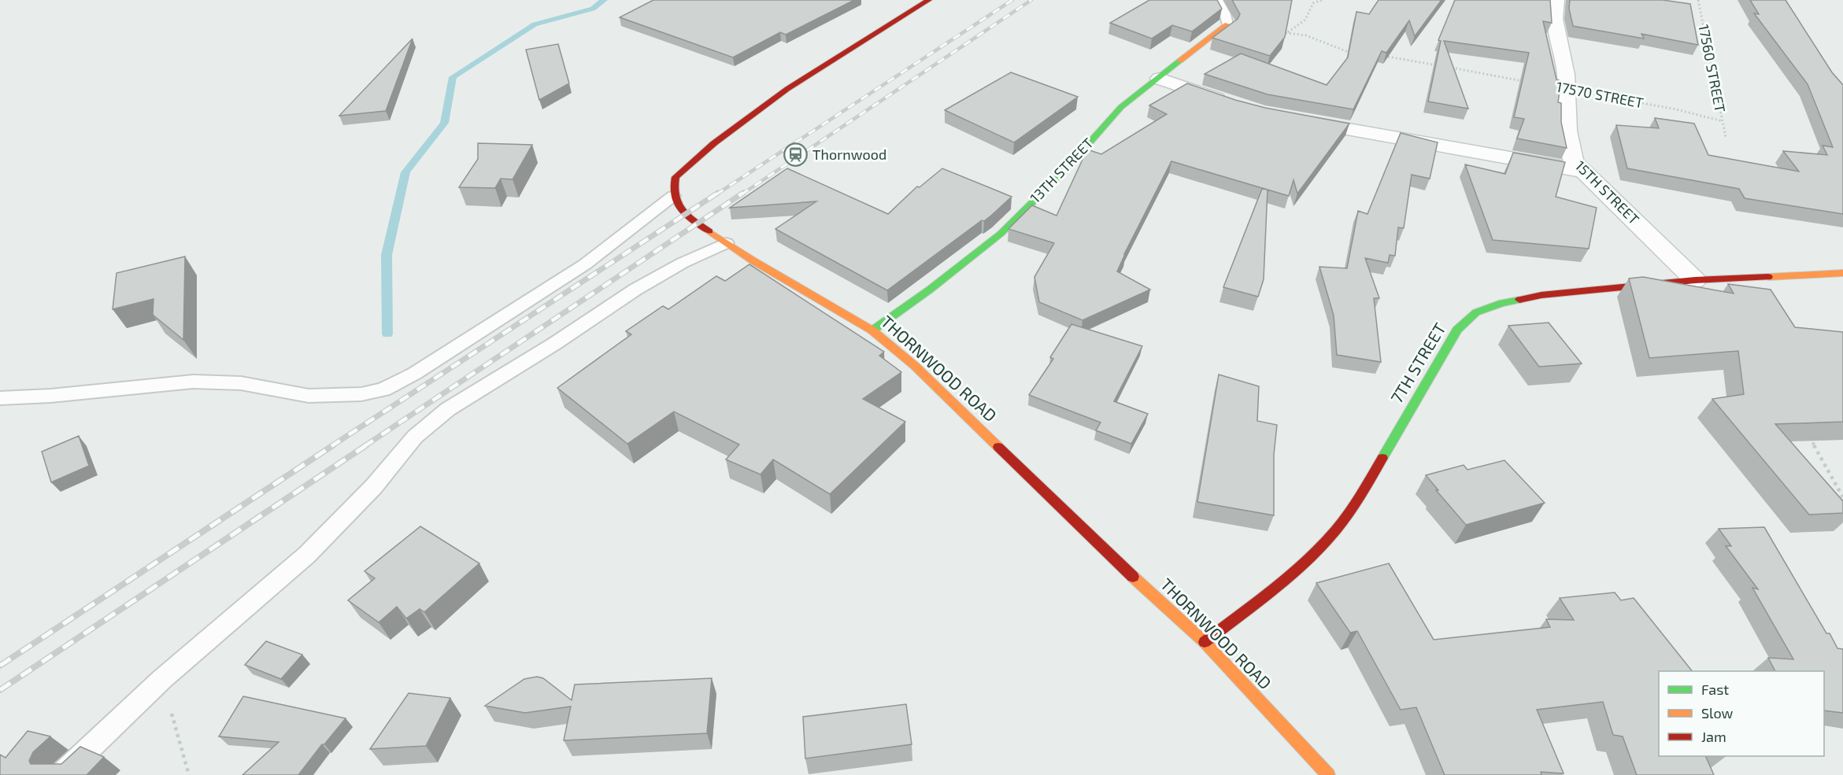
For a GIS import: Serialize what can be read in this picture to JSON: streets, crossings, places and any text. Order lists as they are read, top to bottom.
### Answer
{
  "streets": {
    "street": [
      "13TH STREET",
      "15TH STREET",
      "7TH STREET",
      "THORNWOOD ROAD"
    ],
    "path": ["17560 STREET", "17570 STREET"]
  },
  "crossings": [
    ["17560 STREET", "17570 STREET"],
    ["17570 STREET", "15TH STREET"],
    ["13TH STREET", "THORNWOOD ROAD"],
    ["15TH STREET", "7TH STREET"],
    ["7TH STREET", "THORNWOOD ROAD"]
  ],
  "places": {
    "station": ["Thornwood"]
  },
  "legend": ["Fast", "Slow", "Jam"]
}
